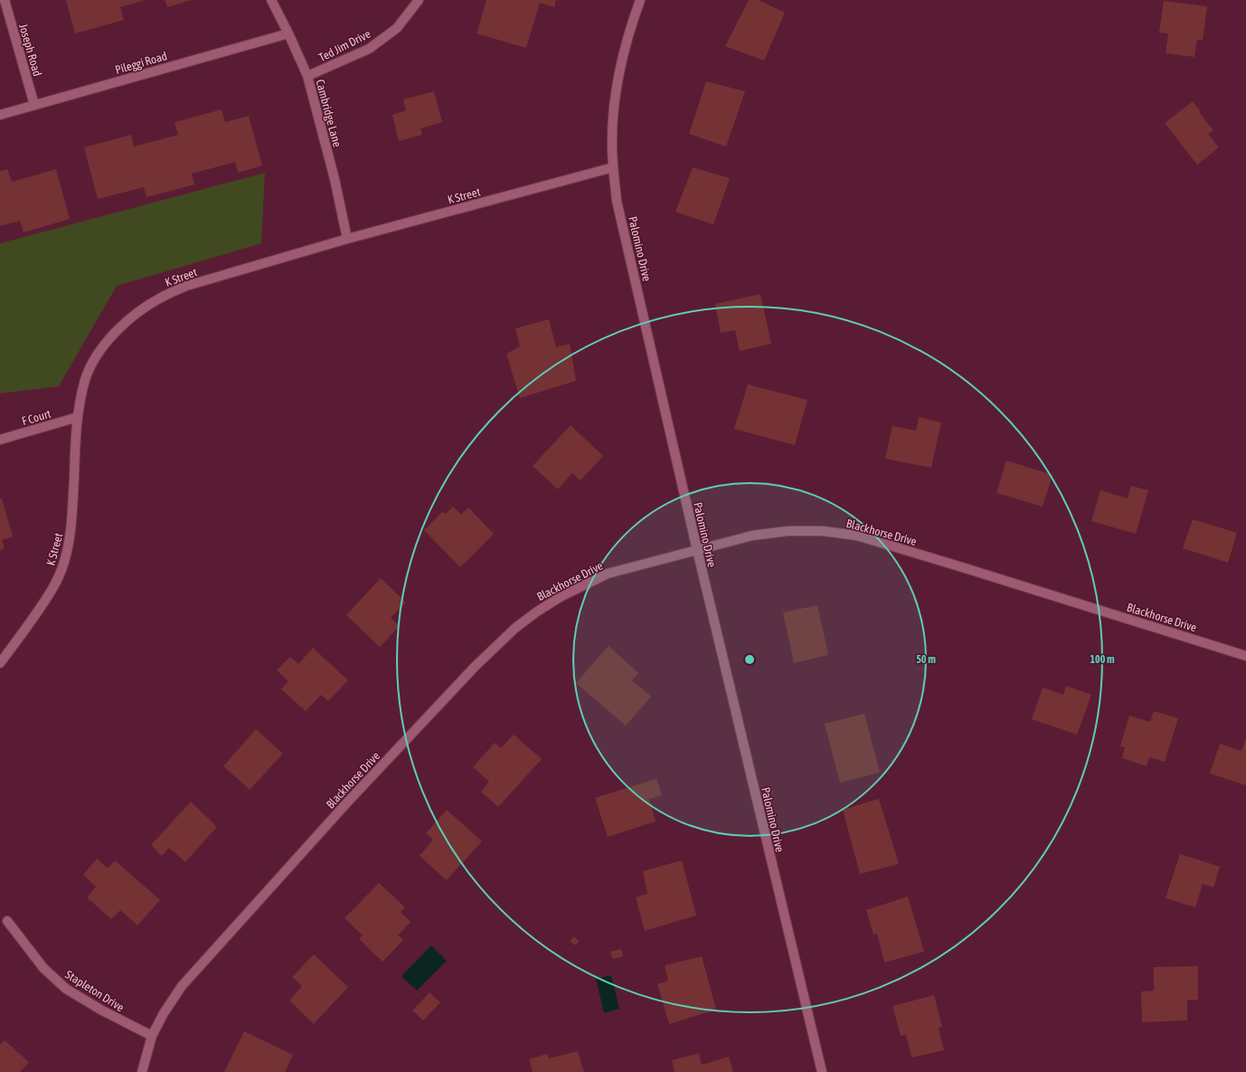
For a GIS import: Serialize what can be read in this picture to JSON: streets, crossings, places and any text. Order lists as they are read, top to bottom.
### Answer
{
  "streets": {
    "street": [
      "Ted Jim Drive",
      "Joseph Road",
      "Pileggi Road",
      "Cambridge Lane",
      "K Street",
      "Palomino Drive",
      "F Court",
      "Blackhorse Drive",
      "Stapleton Drive"
    ]
  },
  "crossings": [
    ["Ted Jim Drive", "Cambridge Lane"],
    ["Joseph Road", "Pileggi Road"],
    ["Pileggi Road", "Cambridge Lane"],
    ["Cambridge Lane", "K Street"],
    ["K Street", "Palomino Drive"],
    ["K Street", "F Court"],
    ["Palomino Drive", "Blackhorse Drive"],
    ["Blackhorse Drive", "Stapleton Drive"]
  ],
  "rings": ["50 m", "100 m"]
}
